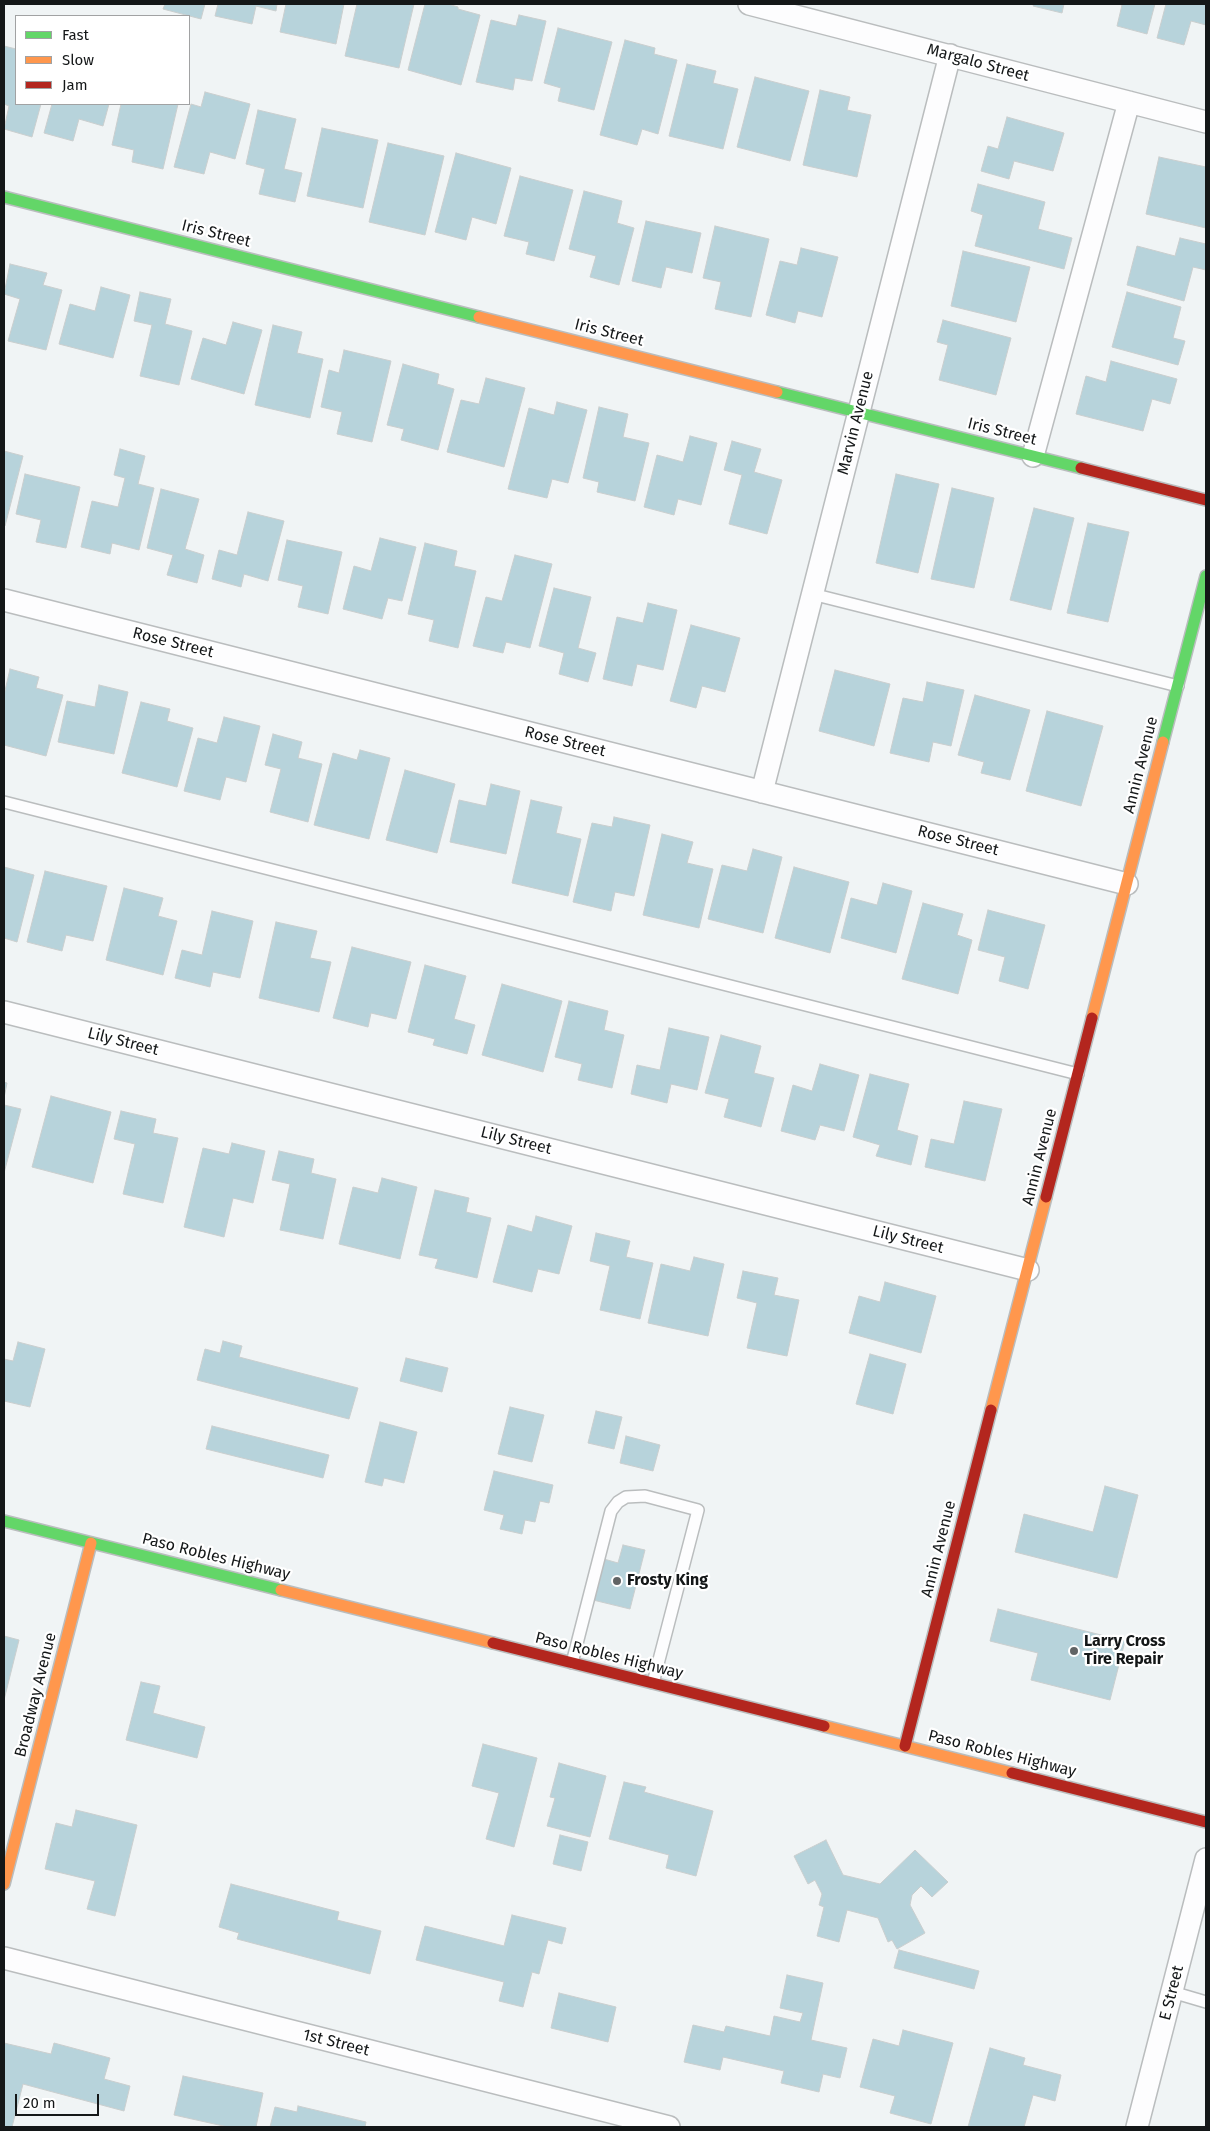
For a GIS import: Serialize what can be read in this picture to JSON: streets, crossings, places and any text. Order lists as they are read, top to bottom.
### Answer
{
  "streets": {
    "main road": [
      "Iris Street",
      "Annin Avenue",
      "Paso Robles Highway",
      "Broadway Avenue"
    ],
    "street": [
      "Margalo Street",
      "Marvin Avenue",
      "Rose Street",
      "Lily Street",
      "E Street",
      "1st Street"
    ]
  },
  "crossings": [
    ["Margalo Street", "Marvin Avenue"],
    ["Iris Street", "Marvin Avenue"],
    ["Marvin Avenue", "Rose Street"],
    ["Rose Street", "Annin Avenue"],
    ["Annin Avenue", "Lily Street"],
    ["Annin Avenue", "Paso Robles Highway"],
    ["Paso Robles Highway", "Broadway Avenue"]
  ],
  "places": ["Frosty King", "Larry Cross Tire Repair"],
  "legend": ["Fast", "Slow", "Jam"],
  "scale_bar": "20 m"
}
